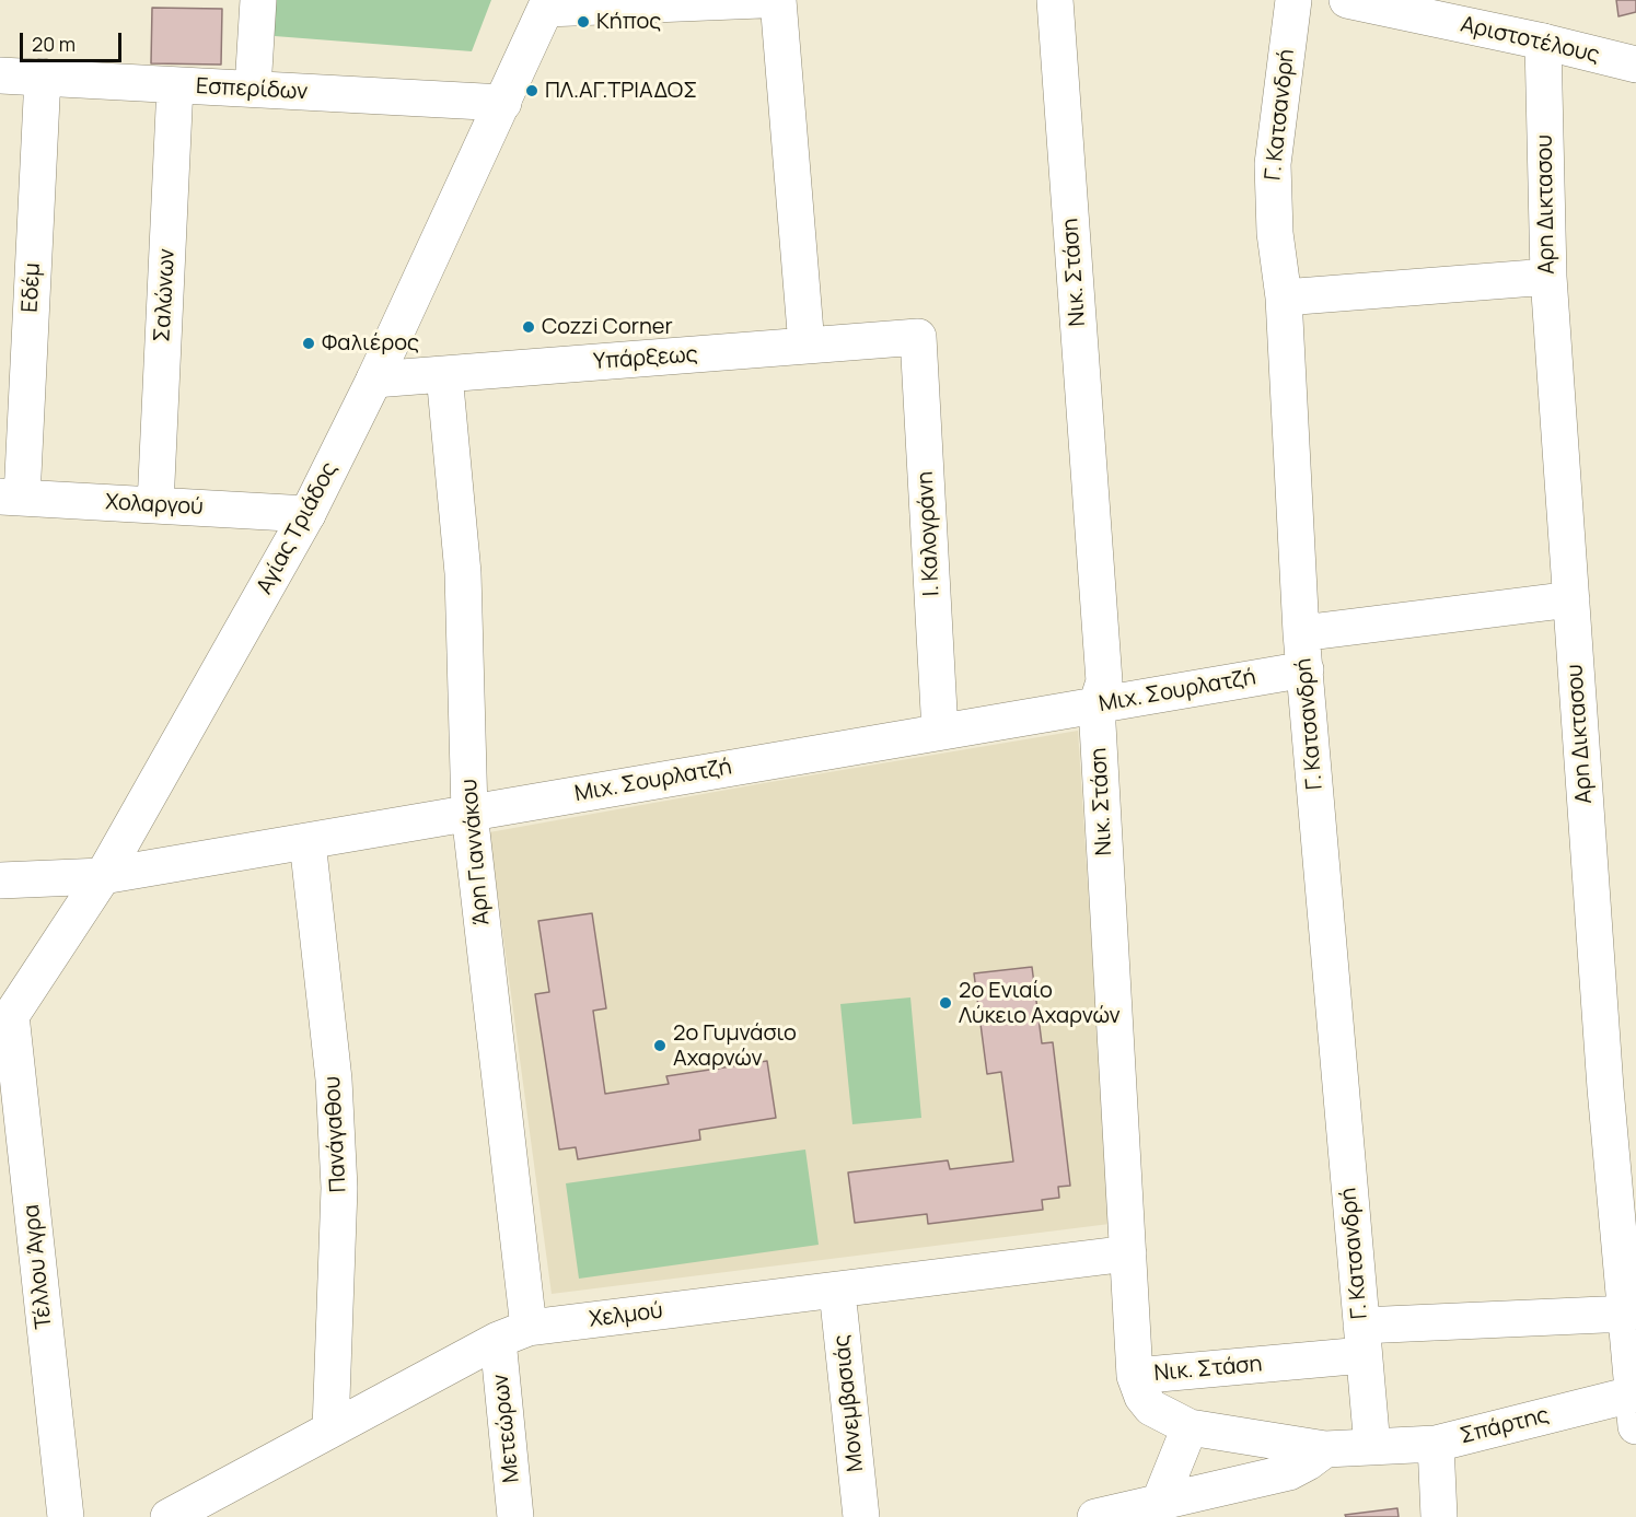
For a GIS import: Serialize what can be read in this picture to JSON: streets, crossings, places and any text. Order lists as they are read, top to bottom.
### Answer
{
  "streets": {
    "street": [
      "Αριστοτέλους",
      "Εσπερίδων",
      "Γ. Κατσανδρή",
      "Αρη Δικτασου",
      "Νικ. Στάση",
      "Εδέμ",
      "Σαλώνων",
      "Υπάρξεως",
      "Χολαργού",
      "Αγίας Τριάδος",
      "Ι. Καλογράνη",
      "Μιχ. Σουρλατζή",
      "Άρη Γιαννάκου",
      "Πανάγαθου",
      "Τέλλου Άγρα",
      "Χελμού",
      "Μονεμβασιάς",
      "Σπάρτης",
      "Μετεώρων"
    ]
  },
  "crossings": [
    ["Αριστοτέλους", "Αρη Δικτασου"],
    ["Εσπερίδων", "Εδέμ"],
    ["Εσπερίδων", "Σαλώνων"],
    ["Εσπερίδων", "Αγίας Τριάδος"],
    ["Γ. Κατσανδρή", "Νικ. Στάση"],
    ["Γ. Κατσανδρή", "Μιχ. Σουρλατζή"],
    ["Γ. Κατσανδρή", "Σπάρτης"],
    ["Αρη Δικτασου", "Νικ. Στάση"],
    ["Αρη Δικτασου", "Σπάρτης"],
    ["Νικ. Στάση", "Μιχ. Σουρλατζή"],
    ["Νικ. Στάση", "Χελμού"],
    ["Νικ. Στάση", "Σπάρτης"],
    ["Εδέμ", "Χολαργού"],
    ["Σαλώνων", "Χολαργού"],
    ["Υπάρξεως", "Αγίας Τριάδος"],
    ["Υπάρξεως", "Ι. Καλογράνη"],
    ["Υπάρξεως", "Άρη Γιαννάκου"],
    ["Χολαργού", "Αγίας Τριάδος"],
    ["Αγίας Τριάδος", "Μιχ. Σουρλατζή"],
    ["Αγίας Τριάδος", "Τέλλου Άγρα"],
    ["Ι. Καλογράνη", "Μιχ. Σουρλατζή"],
    ["Μιχ. Σουρλατζή", "Άρη Γιαννάκου"],
    ["Μιχ. Σουρλατζή", "Πανάγαθου"],
    ["Άρη Γιαννάκου", "Χελμού"],
    ["Άρη Γιαννάκου", "Μετεώρων"],
    ["Πανάγαθου", "Χελμού"],
    ["Χελμού", "Μονεμβασιάς"],
    ["Χελμού", "Μετεώρων"]
  ],
  "places": [
    "Κήπος",
    "ΠΛ.ΑΓ.ΤΡΙΑΔΟΣ",
    "Cozzi Corner",
    "Φαλιέρος",
    "2ο Ενιαίο Λύκειο Αχαρνών",
    "2ο Γυμνάσιο Αχαρνών"
  ],
  "scale_bar": "20 m"
}
